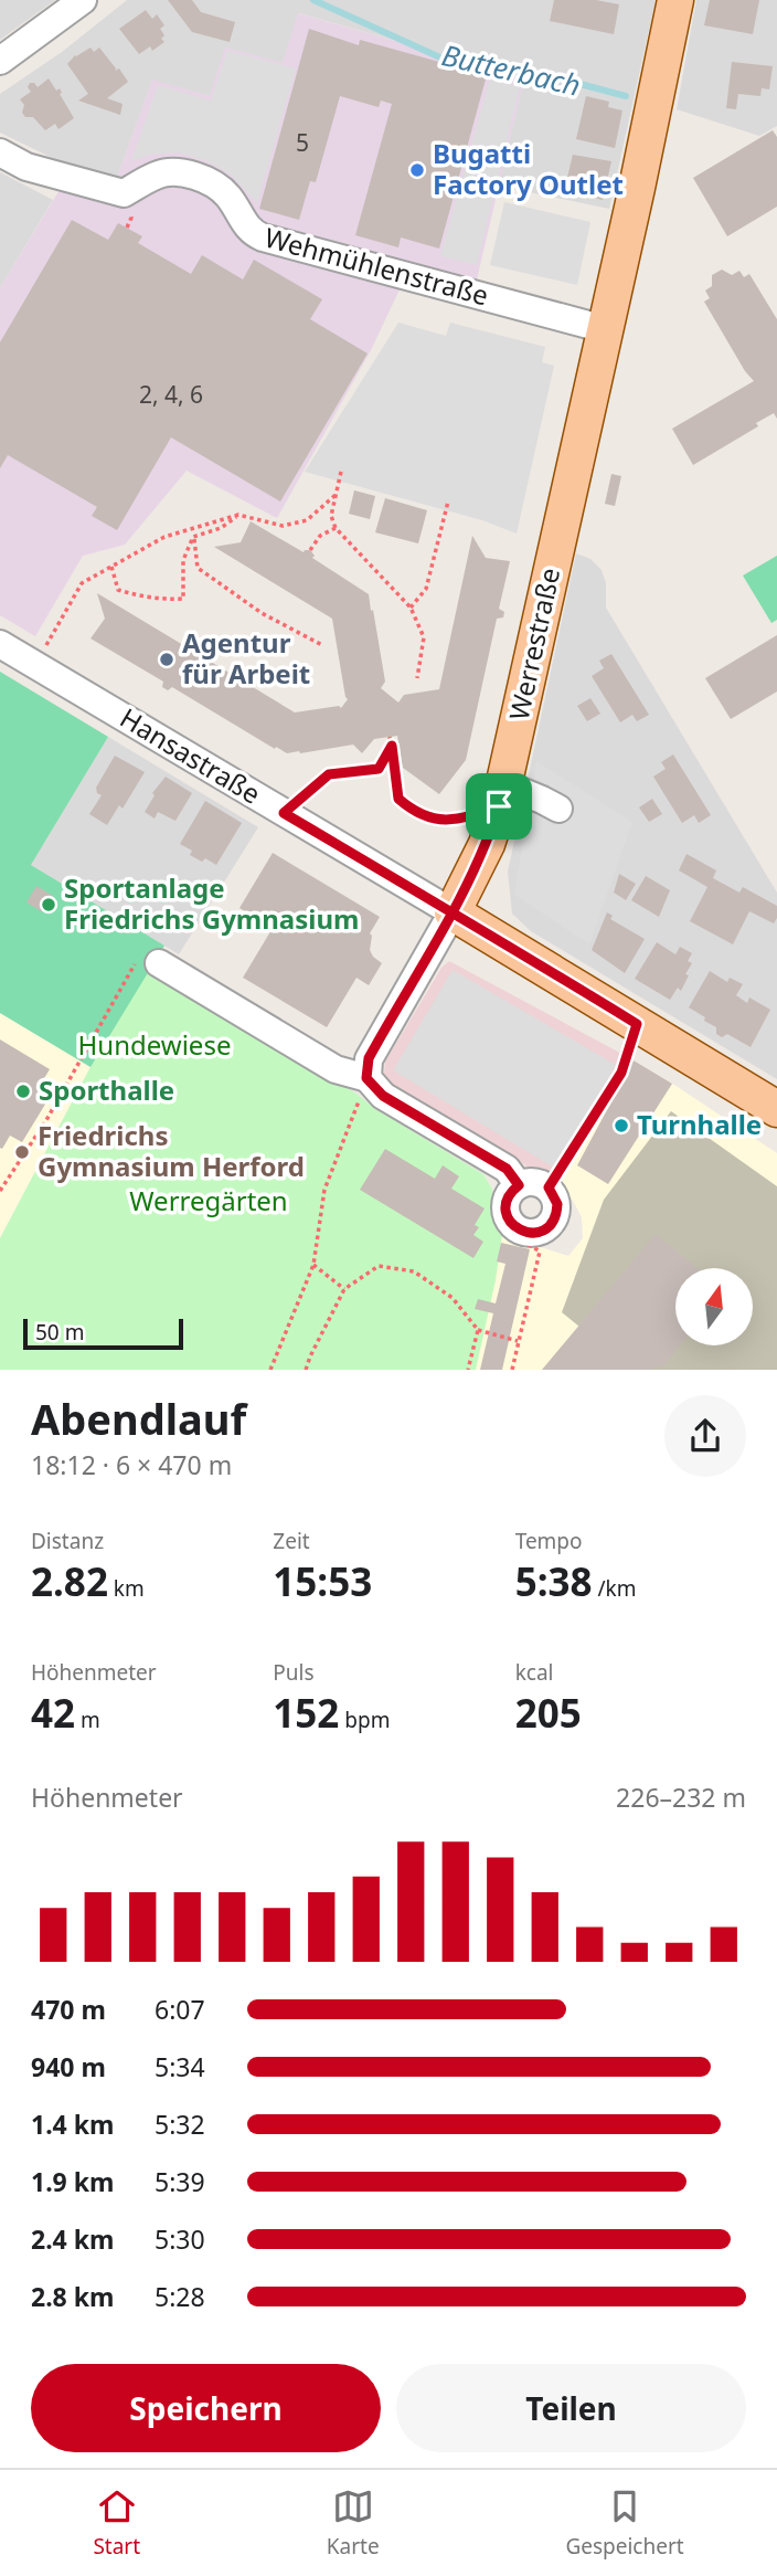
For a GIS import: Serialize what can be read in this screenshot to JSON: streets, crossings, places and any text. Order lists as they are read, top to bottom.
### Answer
{
  "streets": {
    "main road": ["Werrestraße", "Hansastraße"],
    "street": ["Wehmühlenstraße"]
  },
  "crossings": [
    ["Wehmühlenstraße", "Werrestraße"],
    ["Werrestraße", "Hansastraße"]
  ],
  "water": ["Butterbach"],
  "parks": ["Hundewiese", "Werregärten"],
  "places": [
    "Bugatti Factory Outlet",
    "Agentur für Arbeit",
    "Sportanlage Friedrichs Gymnasium",
    "Sporthalle",
    "Turnhalle",
    "Friedrichs Gymnasium Herford"
  ],
  "house_numbers": ["5", "2, 4, 6"],
  "scale_bar": "50 m",
  "north": "top",
  "page": {
    "scale": "50 m",
    "heading": ["Abendlauf", "18:12 · 6 × 470 m"],
    "stats": [
      ["Distanz", "2.82 km"],
      ["Zeit", "15:53"],
      ["Tempo", "5:38 /km"],
      ["Höhenmeter", "42 m"],
      ["Puls", "152 bpm"],
      ["kcal", "205"]
    ],
    "chart": ["Höhenmeter", "226–232 m"],
    "list": [
      {
        "name": "470 m",
        "note": "6:07"
      },
      {
        "name": "940 m",
        "note": "5:34"
      },
      {
        "name": "1.4 km",
        "note": "5:32"
      },
      {
        "name": "1.9 km",
        "note": "5:39"
      },
      {
        "name": "2.4 km",
        "note": "5:30"
      },
      {
        "name": "2.8 km",
        "note": "5:28"
      }
    ],
    "buttons": ["Speichern", "Teilen"],
    "tabs": ["Start", "Karte", "Gespeichert"]
  }
}
